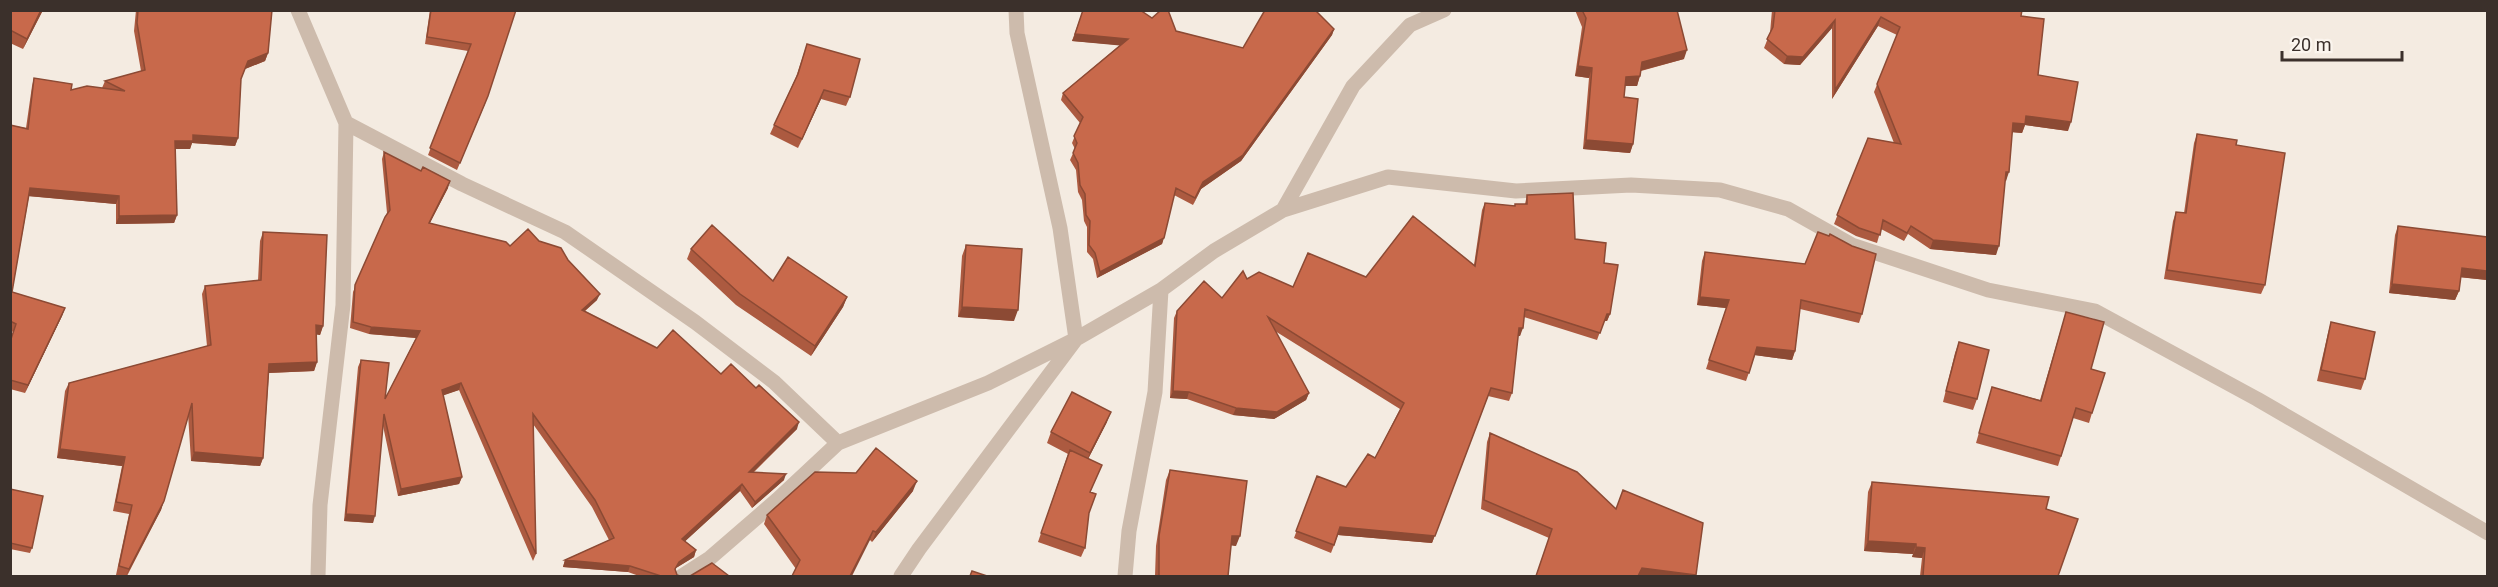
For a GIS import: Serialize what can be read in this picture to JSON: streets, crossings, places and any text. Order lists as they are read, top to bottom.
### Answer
{
  "scale_bar": "20 m"
}
